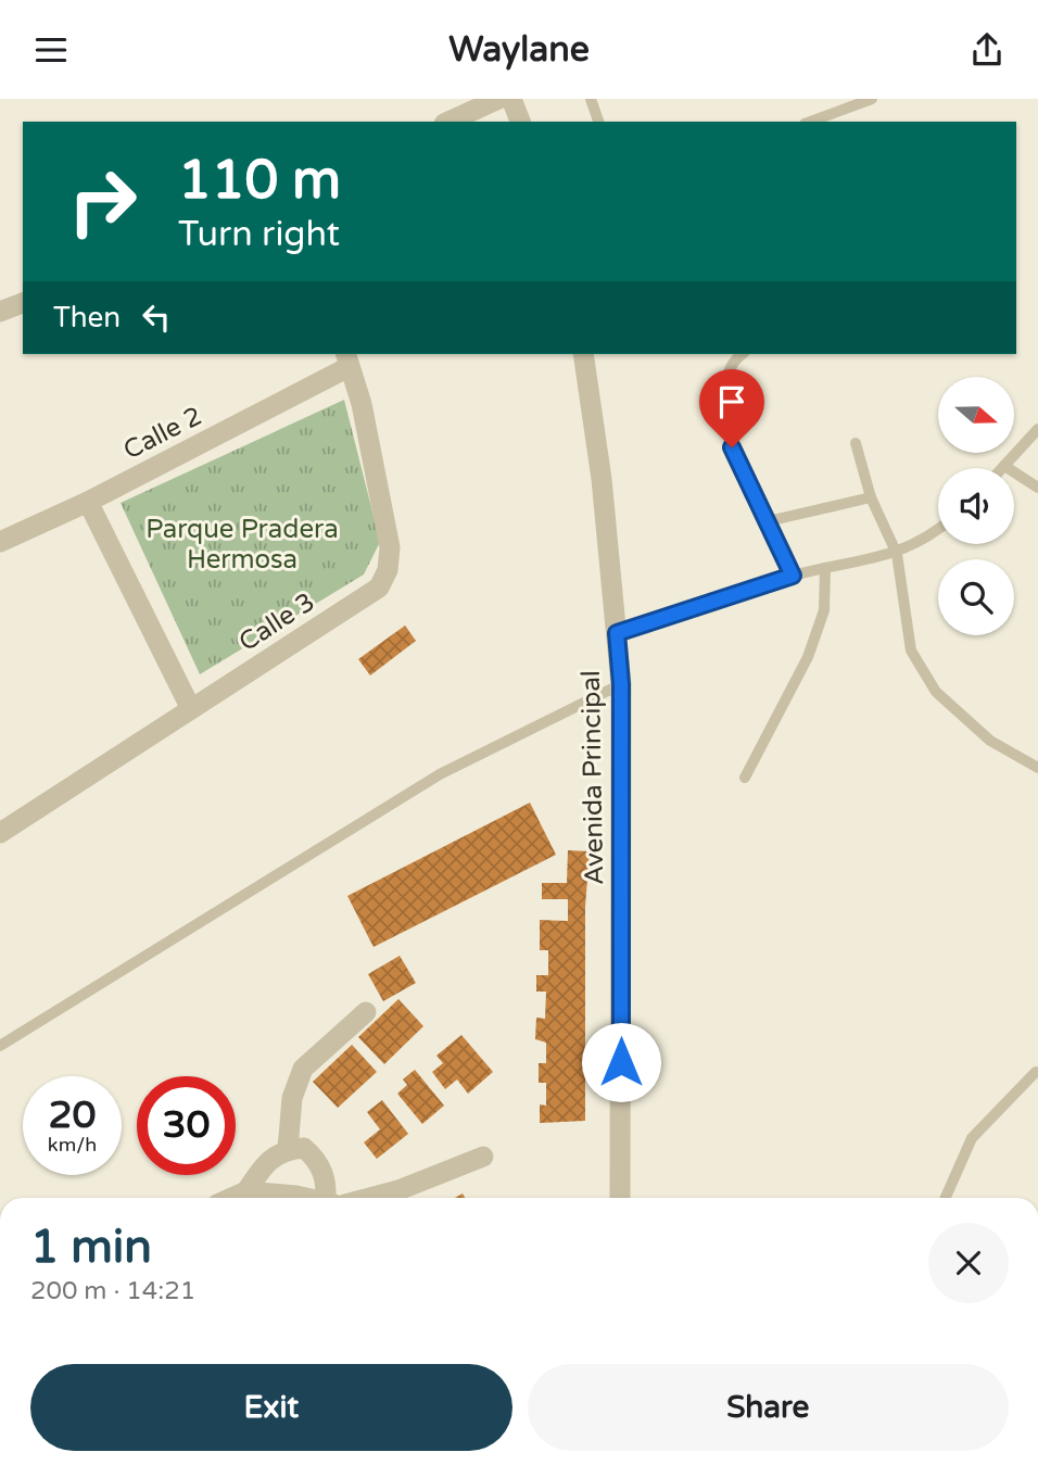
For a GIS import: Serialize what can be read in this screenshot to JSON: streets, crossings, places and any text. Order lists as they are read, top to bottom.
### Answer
{
  "streets": {
    "street": ["Calle 2", "Calle 3", "Avenida Principal"]
  },
  "crossings": [
    ["Calle 2", "Calle 3"]
  ],
  "parks": ["Parque Pradera Hermosa"],
  "north": "right",
  "page": {
    "header": "Waylane",
    "turn": ["110 m", "Turn right"],
    "then": "Then",
    "speed": "20 km/h",
    "limit": "30",
    "heading": ["1 min", "200 m · 14:21"],
    "buttons": ["Exit", "Share"]
  }
}
